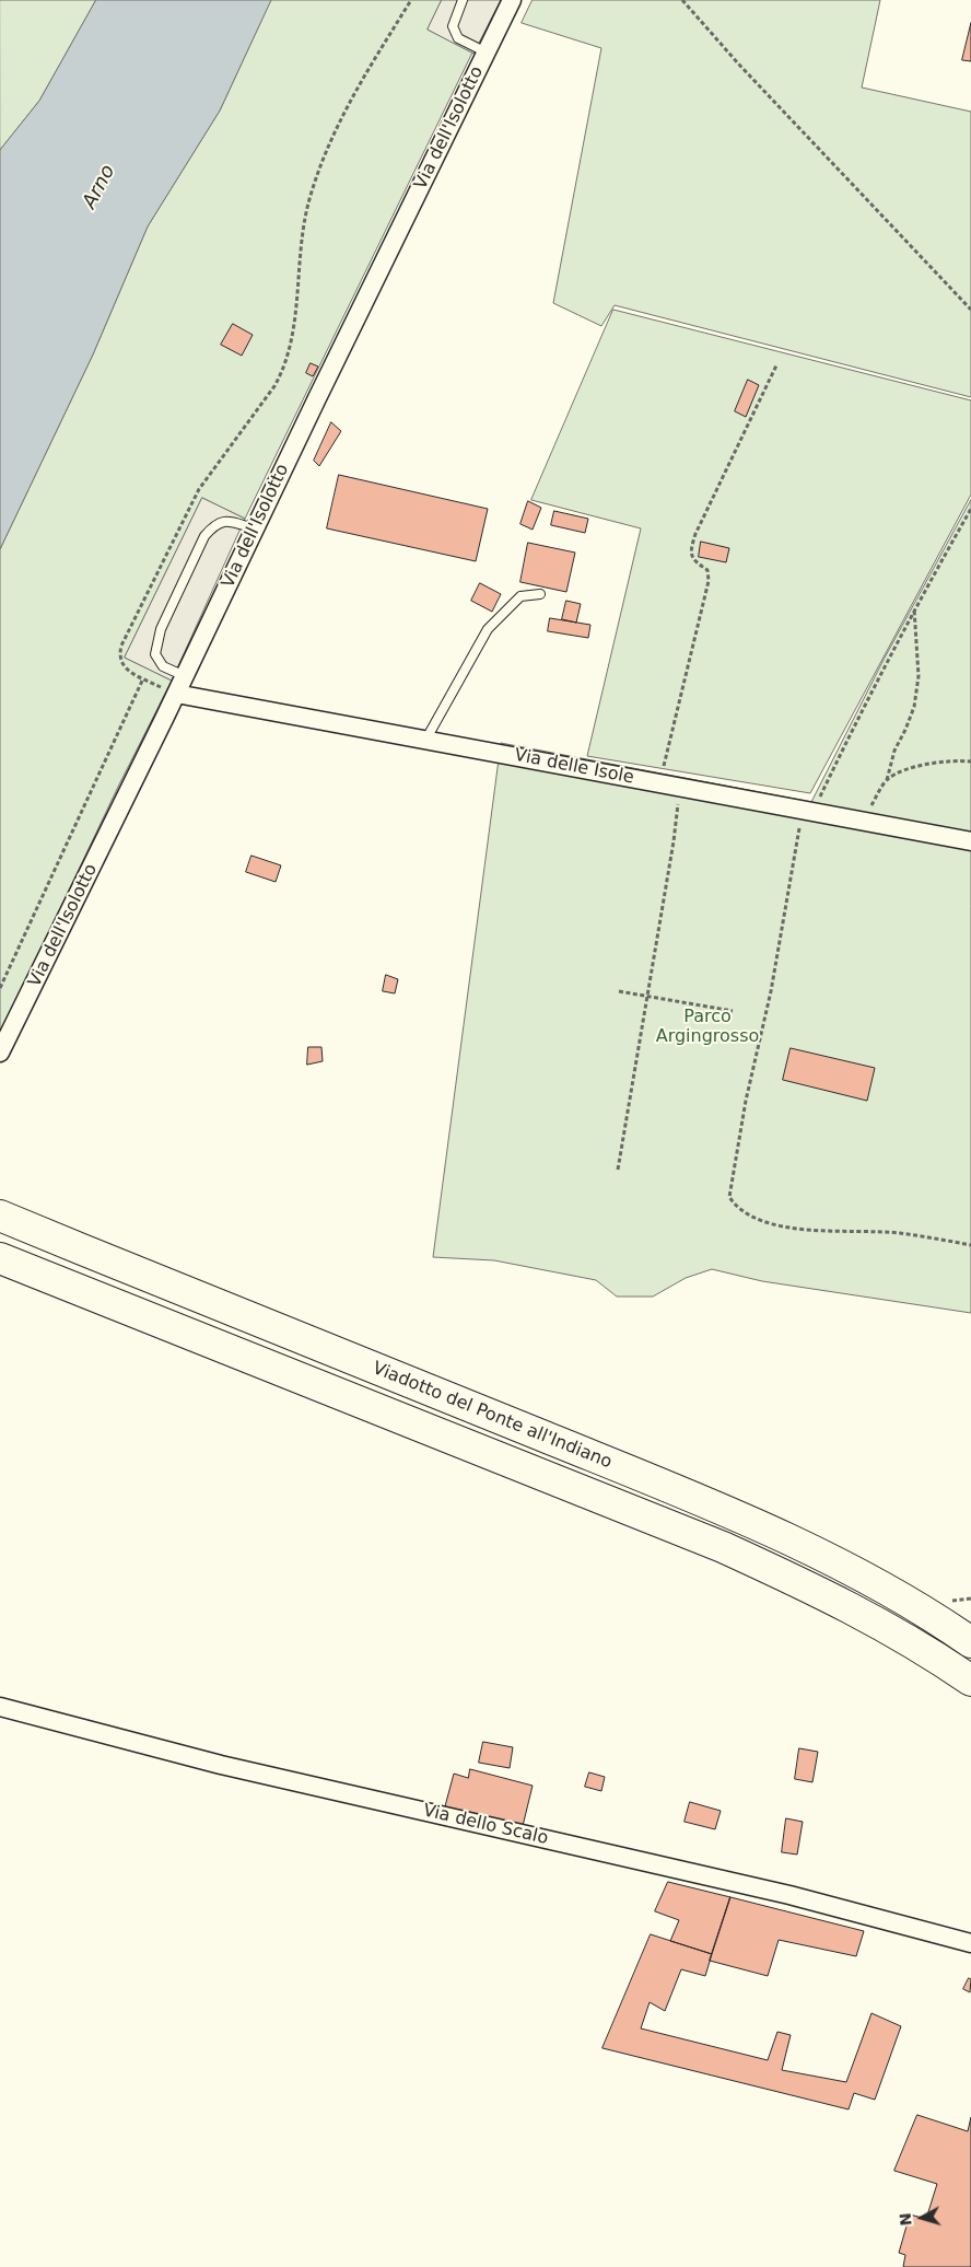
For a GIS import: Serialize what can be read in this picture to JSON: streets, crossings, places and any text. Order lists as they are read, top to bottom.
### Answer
{
  "streets": {
    "highway": ["Viadotto del Ponte all'Indiano"],
    "street": ["Via dell'Isolotto", "Via delle Isole", "Via dello Scalo"]
  },
  "crossings": [
    ["Via dell'Isolotto", "Via delle Isole"]
  ],
  "water": ["Arno"],
  "parks": ["Parco Argingrosso"],
  "north": "left"
}
